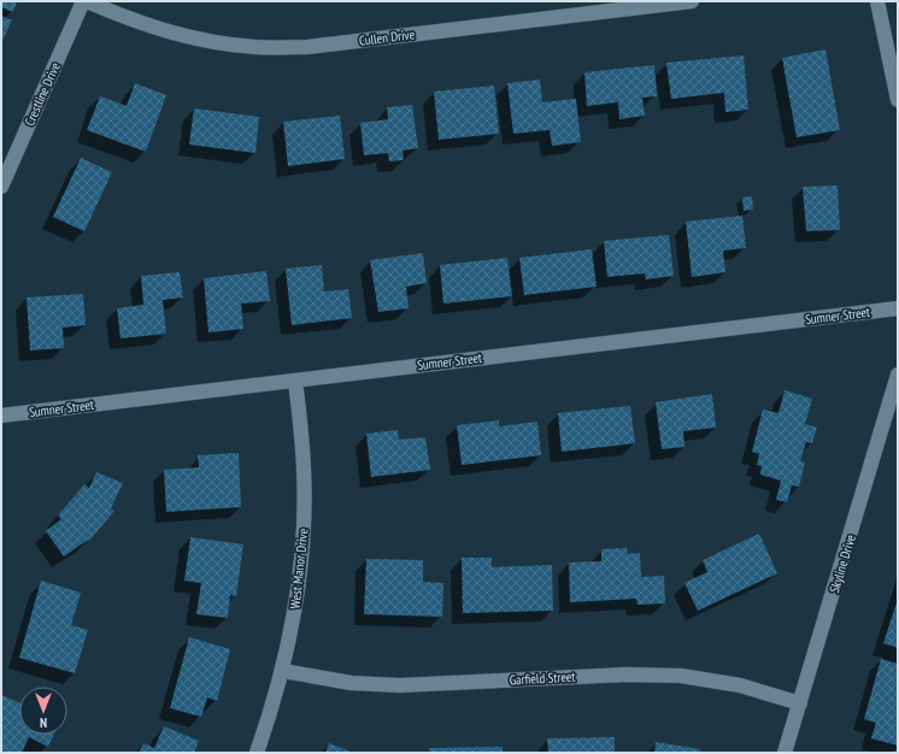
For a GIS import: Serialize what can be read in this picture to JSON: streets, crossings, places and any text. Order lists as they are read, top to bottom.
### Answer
{
  "streets": {
    "street": [
      "Cullen Drive",
      "Crestline Drive",
      "Sumner Street",
      "Skyline Drive",
      "West Manor Drive",
      "Garfield Street"
    ]
  },
  "crossings": [
    ["Sumner Street", "West Manor Drive"],
    ["Skyline Drive", "Garfield Street"],
    ["West Manor Drive", "Garfield Street"]
  ],
  "north": "bottom"
}
